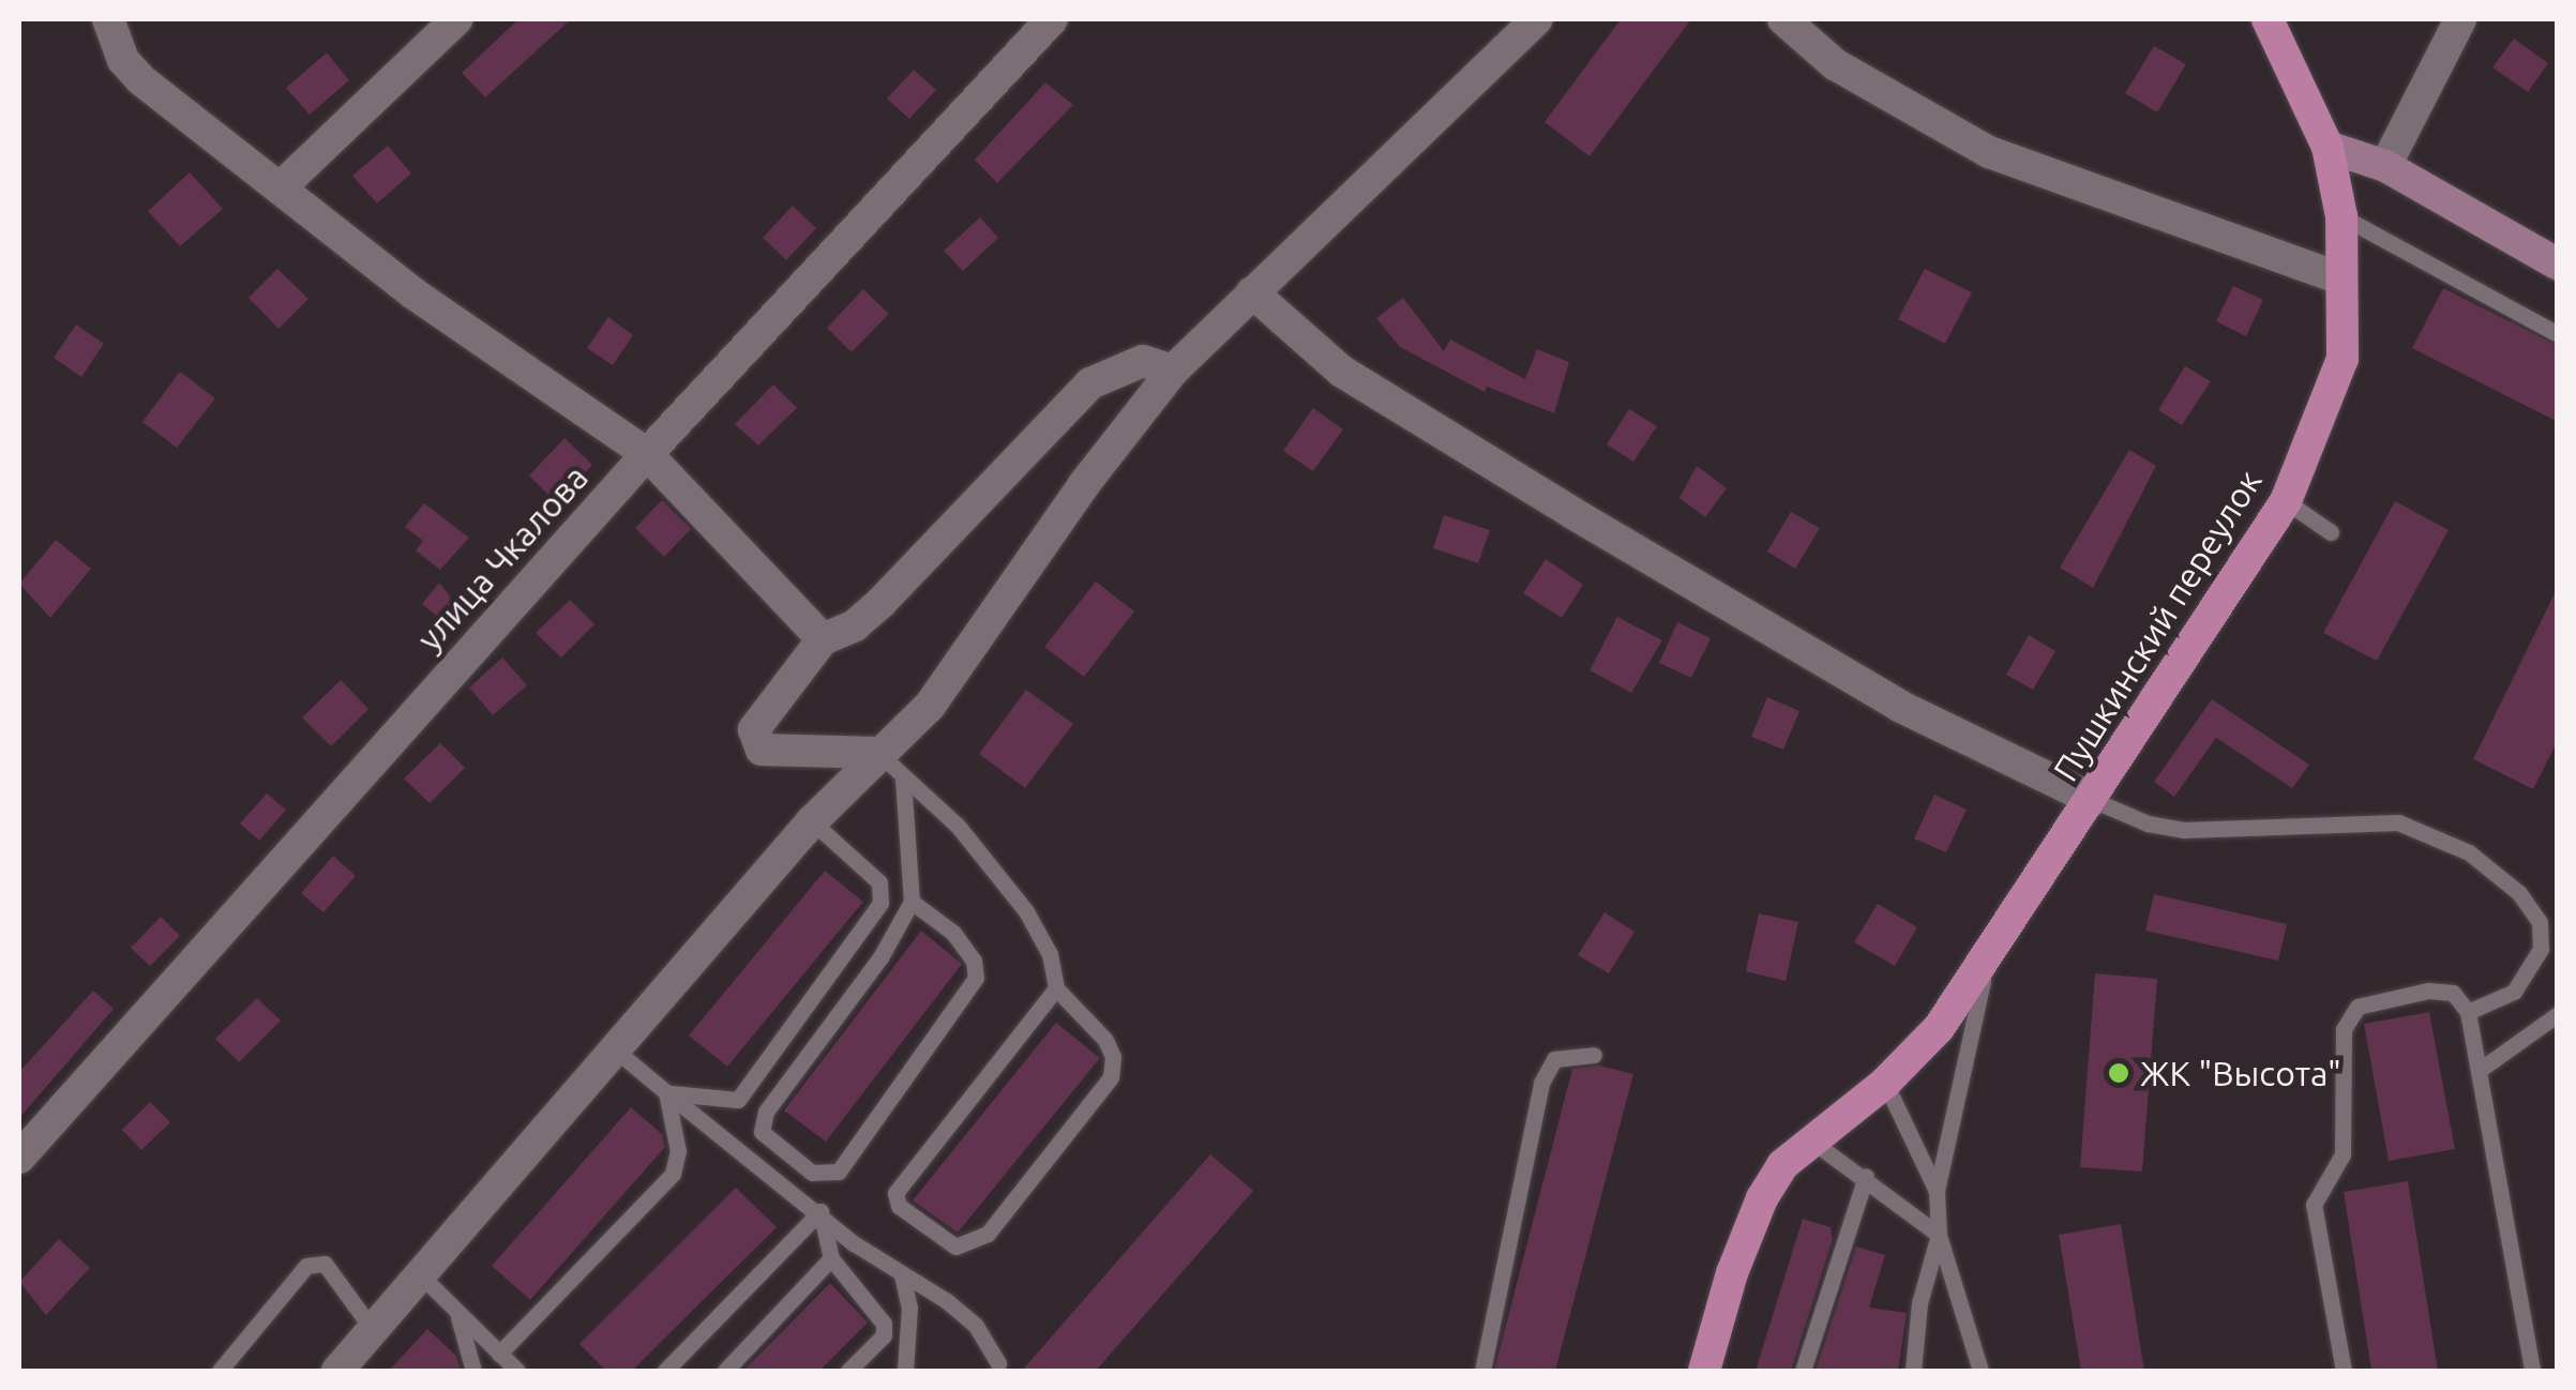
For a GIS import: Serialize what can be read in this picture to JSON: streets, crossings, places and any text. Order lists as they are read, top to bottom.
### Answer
{
  "streets": {
    "main road": ["Пушкинский переулок"],
    "street": ["улица Чкалова"]
  },
  "places": ["ЖК \"Высота\""]
}
